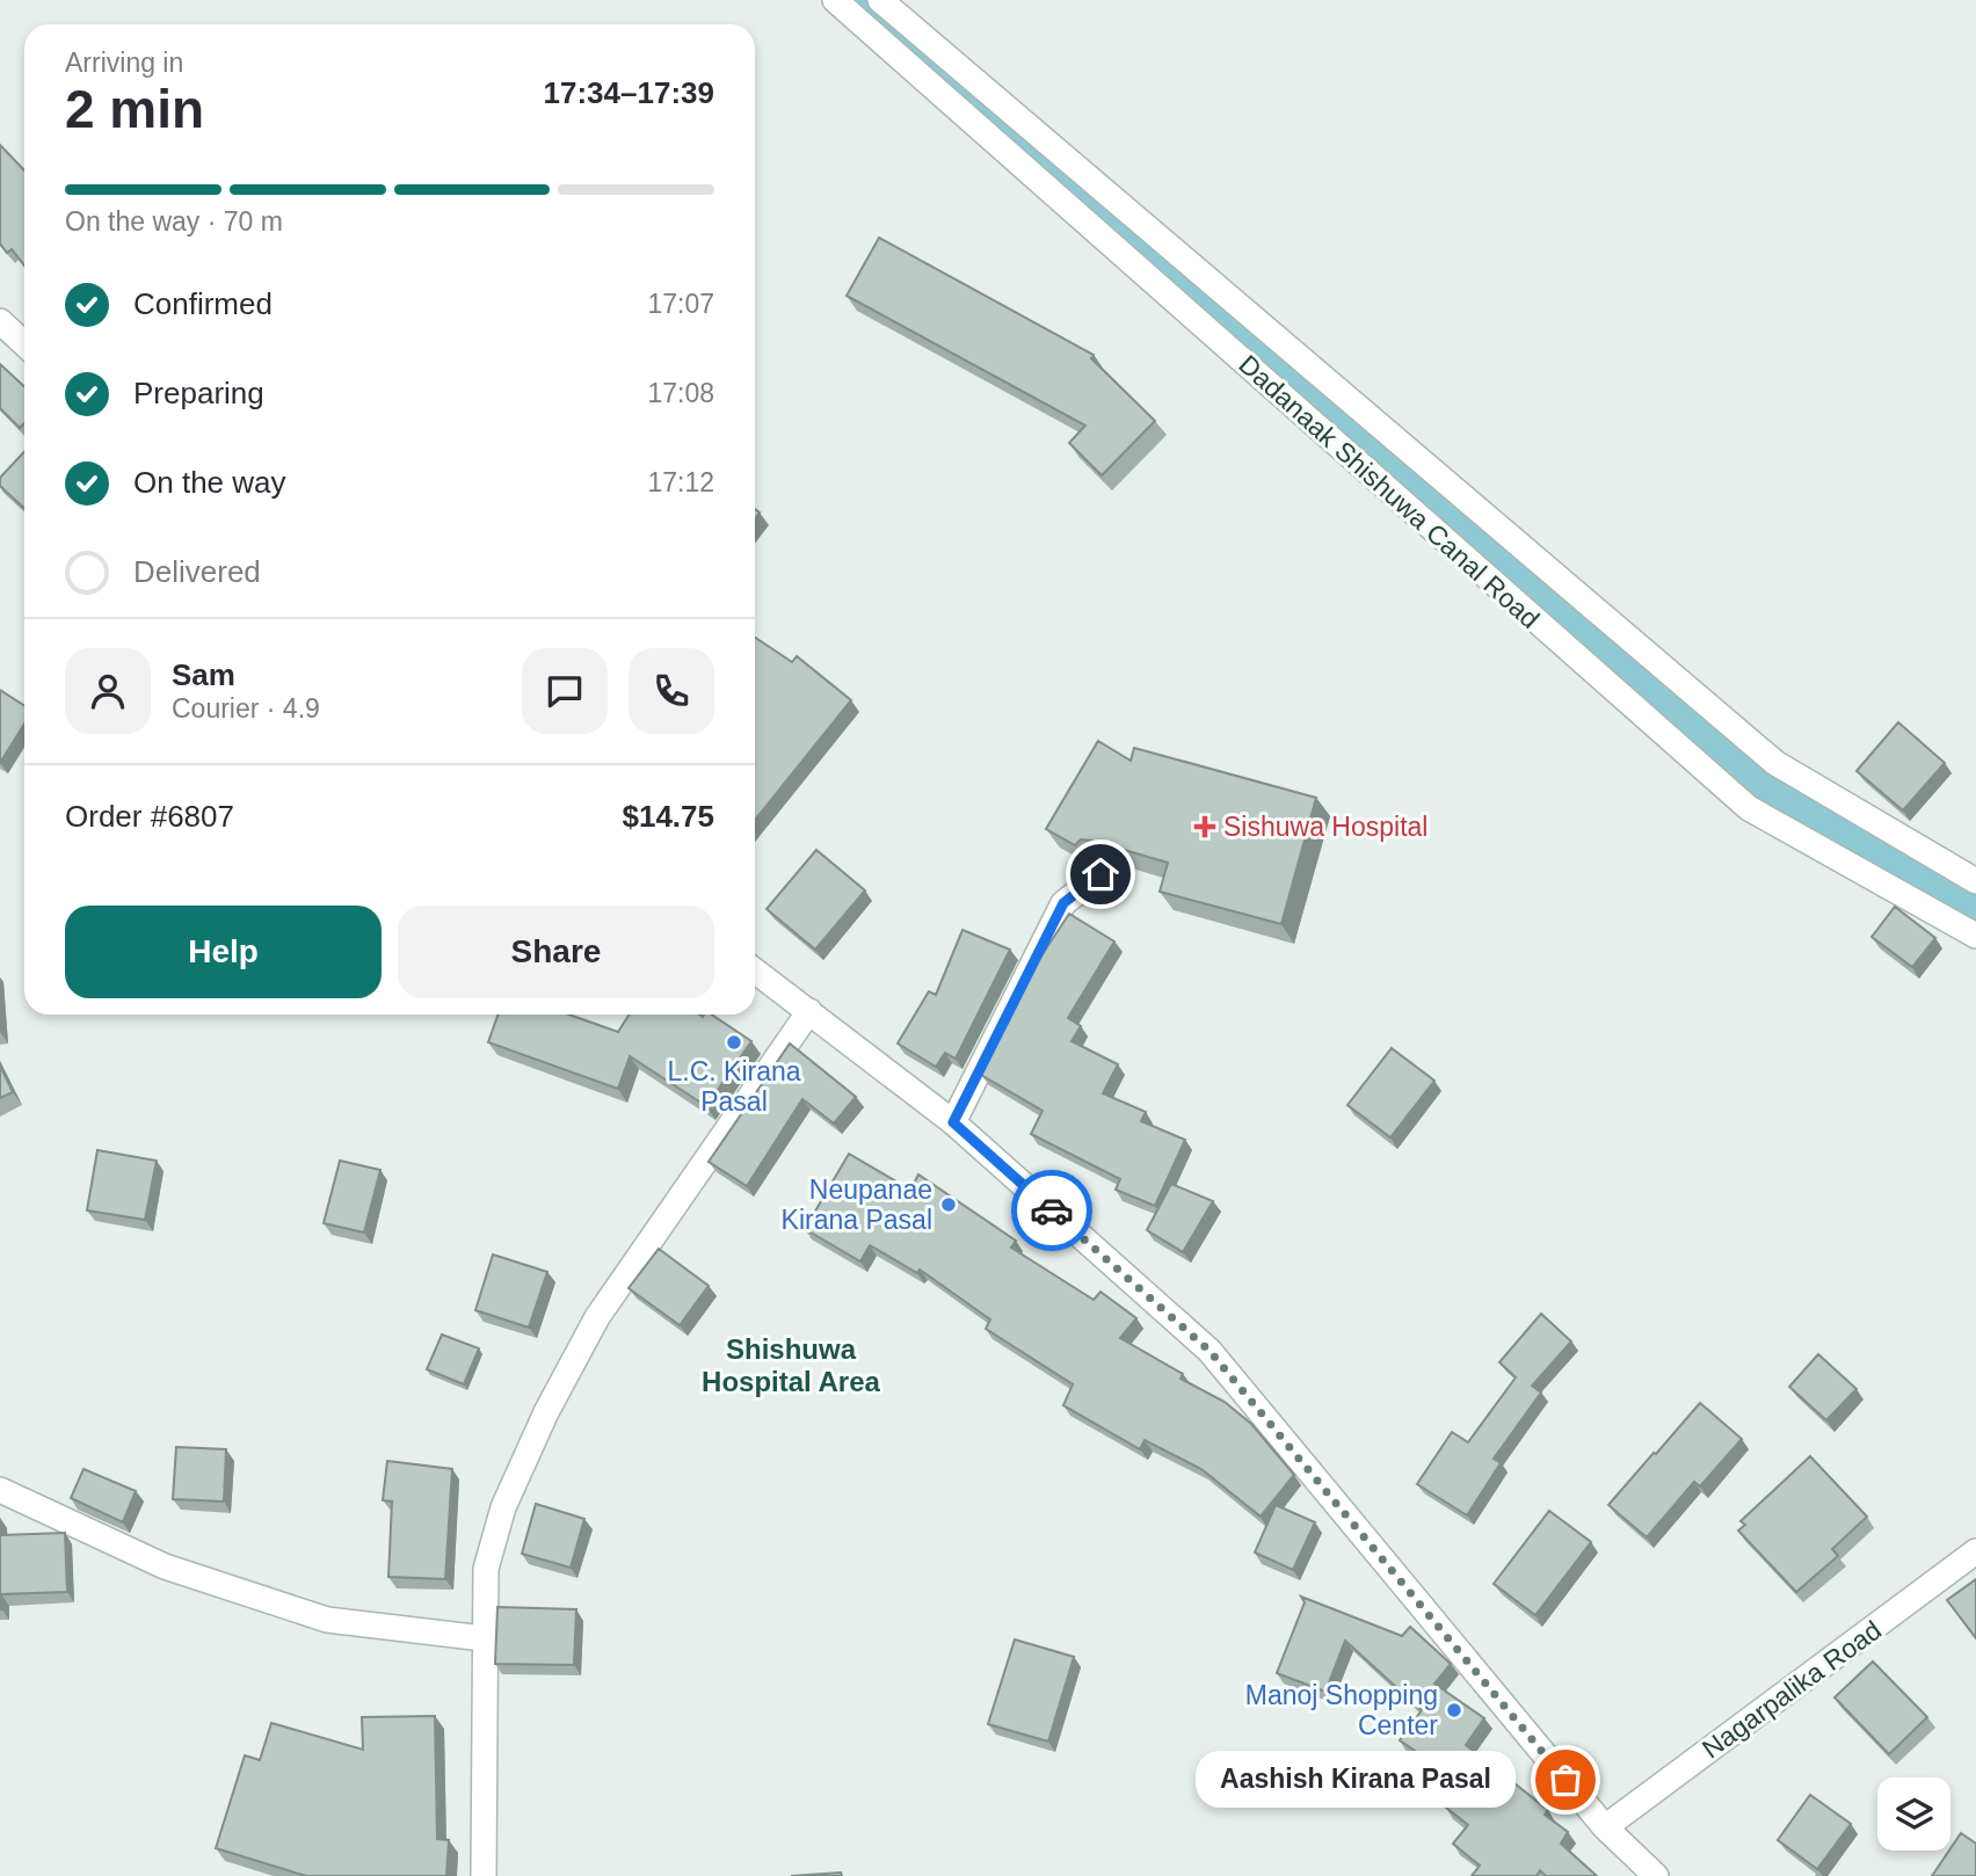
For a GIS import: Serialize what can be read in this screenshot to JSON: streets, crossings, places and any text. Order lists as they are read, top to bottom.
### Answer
{
  "streets": {
    "street": ["Dadanaak Shishuwa Canal Road", "Nagarpalika Road"]
  },
  "districts": ["Shishuwa Hospital Area"],
  "places": {
    "health": ["Sishuwa Hospital"],
    "other": [
      "L.C. Kirana Pasal",
      "Neupanae Kirana Pasal",
      "Manoj Shopping Center",
      "Aashish Kirana Pasal"
    ]
  },
  "page": {
    "heading": ["2 min", "Arriving in", "17:34–17:39"],
    "panel": [
      "Sam",
      "Courier · 4.9",
      "Order #6807",
      "$14.75"
    ],
    "bar": "On the way · 70 m",
    "list": [
      ["Confirmed", "17:07"],
      ["Preparing", "17:08"],
      ["On the way", "17:12"],
      "Delivered"
    ],
    "buttons": ["Help", "Share"],
    "bubble": "Aashish Kirana Pasal"
  }
}
